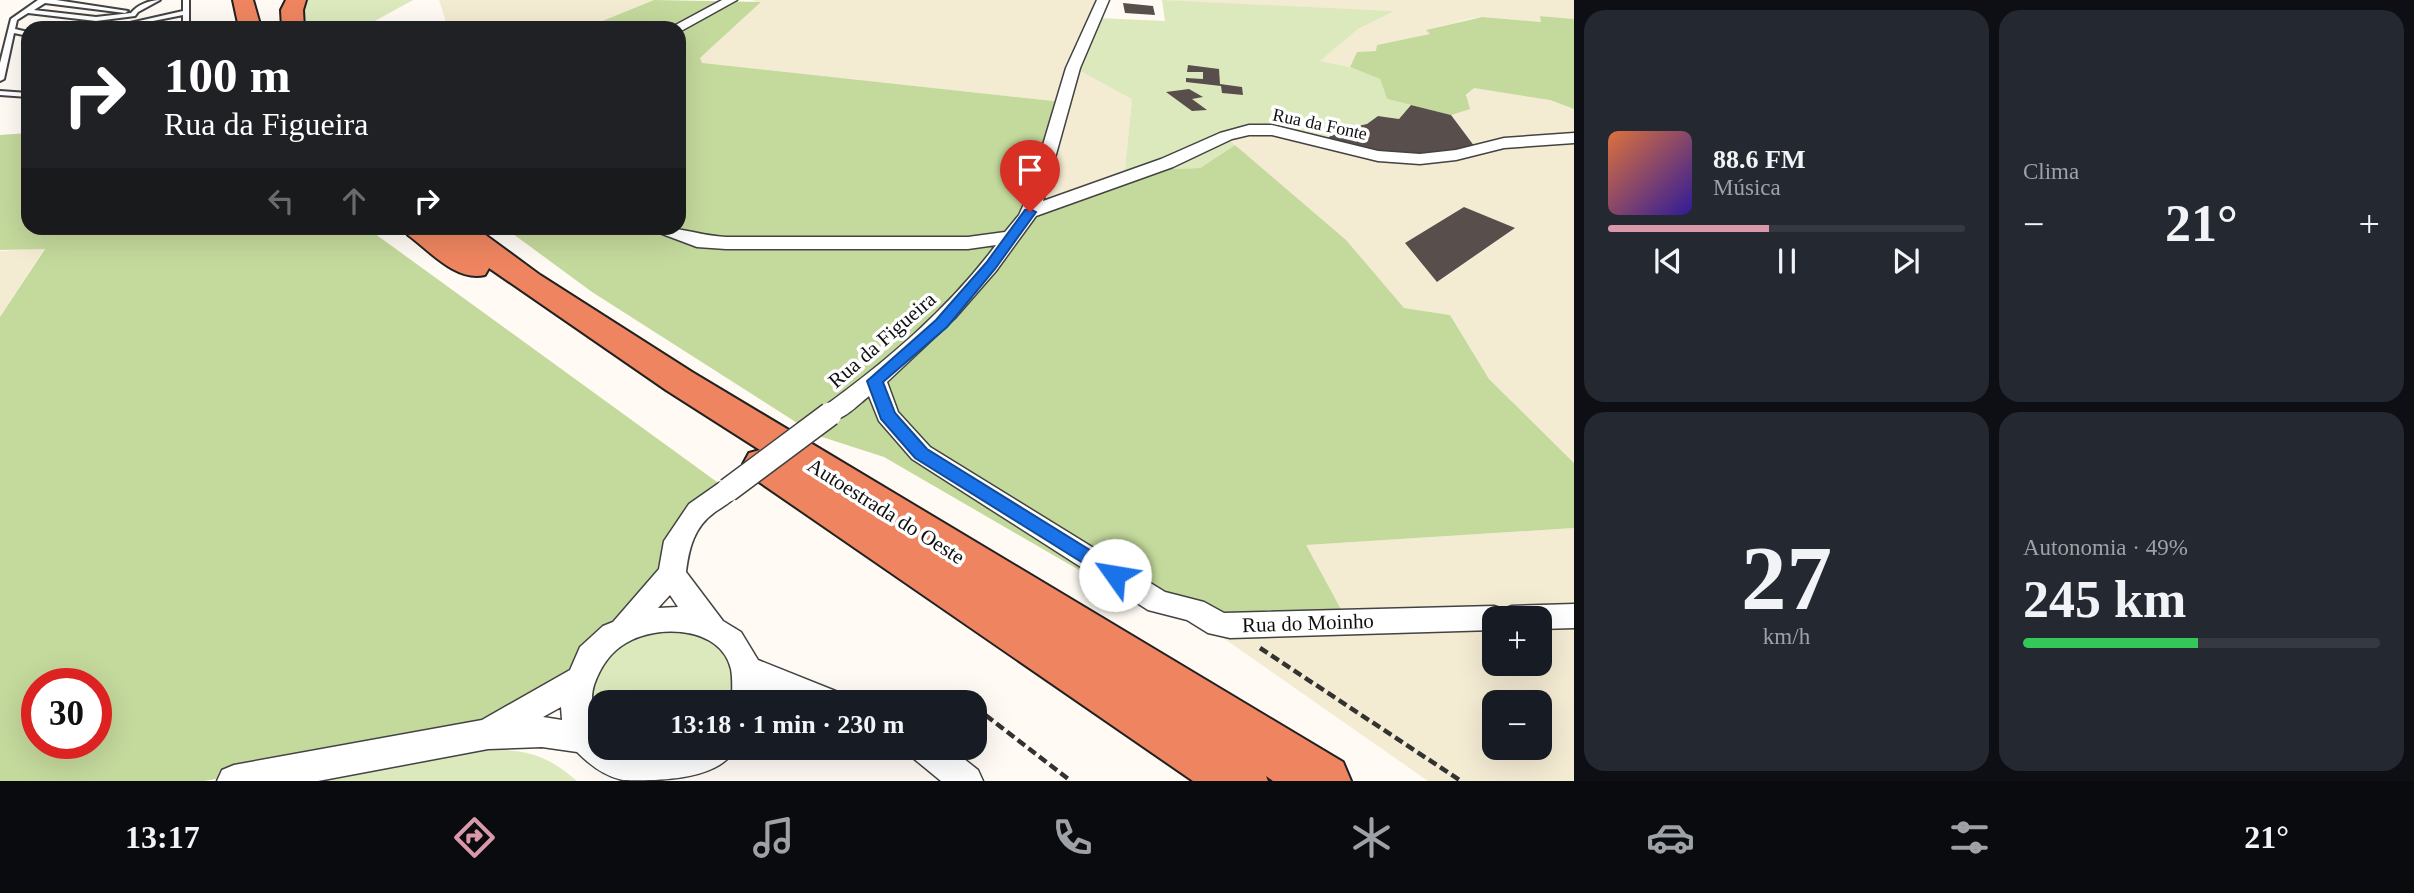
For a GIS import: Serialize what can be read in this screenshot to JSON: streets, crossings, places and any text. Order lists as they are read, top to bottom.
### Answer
{
  "streets": {
    "highway": ["Autoestrada do Oeste"],
    "street": ["Rua da Fonte", "Rua da Figueira", "Rua do Moinho"]
  },
  "crossings": [
    ["Rua da Fonte", "Rua da Figueira"],
    ["Rua da Figueira", "Rua do Moinho"]
  ],
  "page": {
    "tile": [
      "Clima",
      ["27", "km/h"],
      ["Autonomia · 49%", "245 km"]
    ],
    "turn": ["100 m", "Rua da Figueira"],
    "song": ["88.6 FM", "Música"],
    "heat": ["−", "21°", "+"],
    "map_buttons": ["+", "−"],
    "limit": "30",
    "trip": "13:18 · 1 min · 230 m",
    "tabs": ["13:17", "21°"]
  }
}
